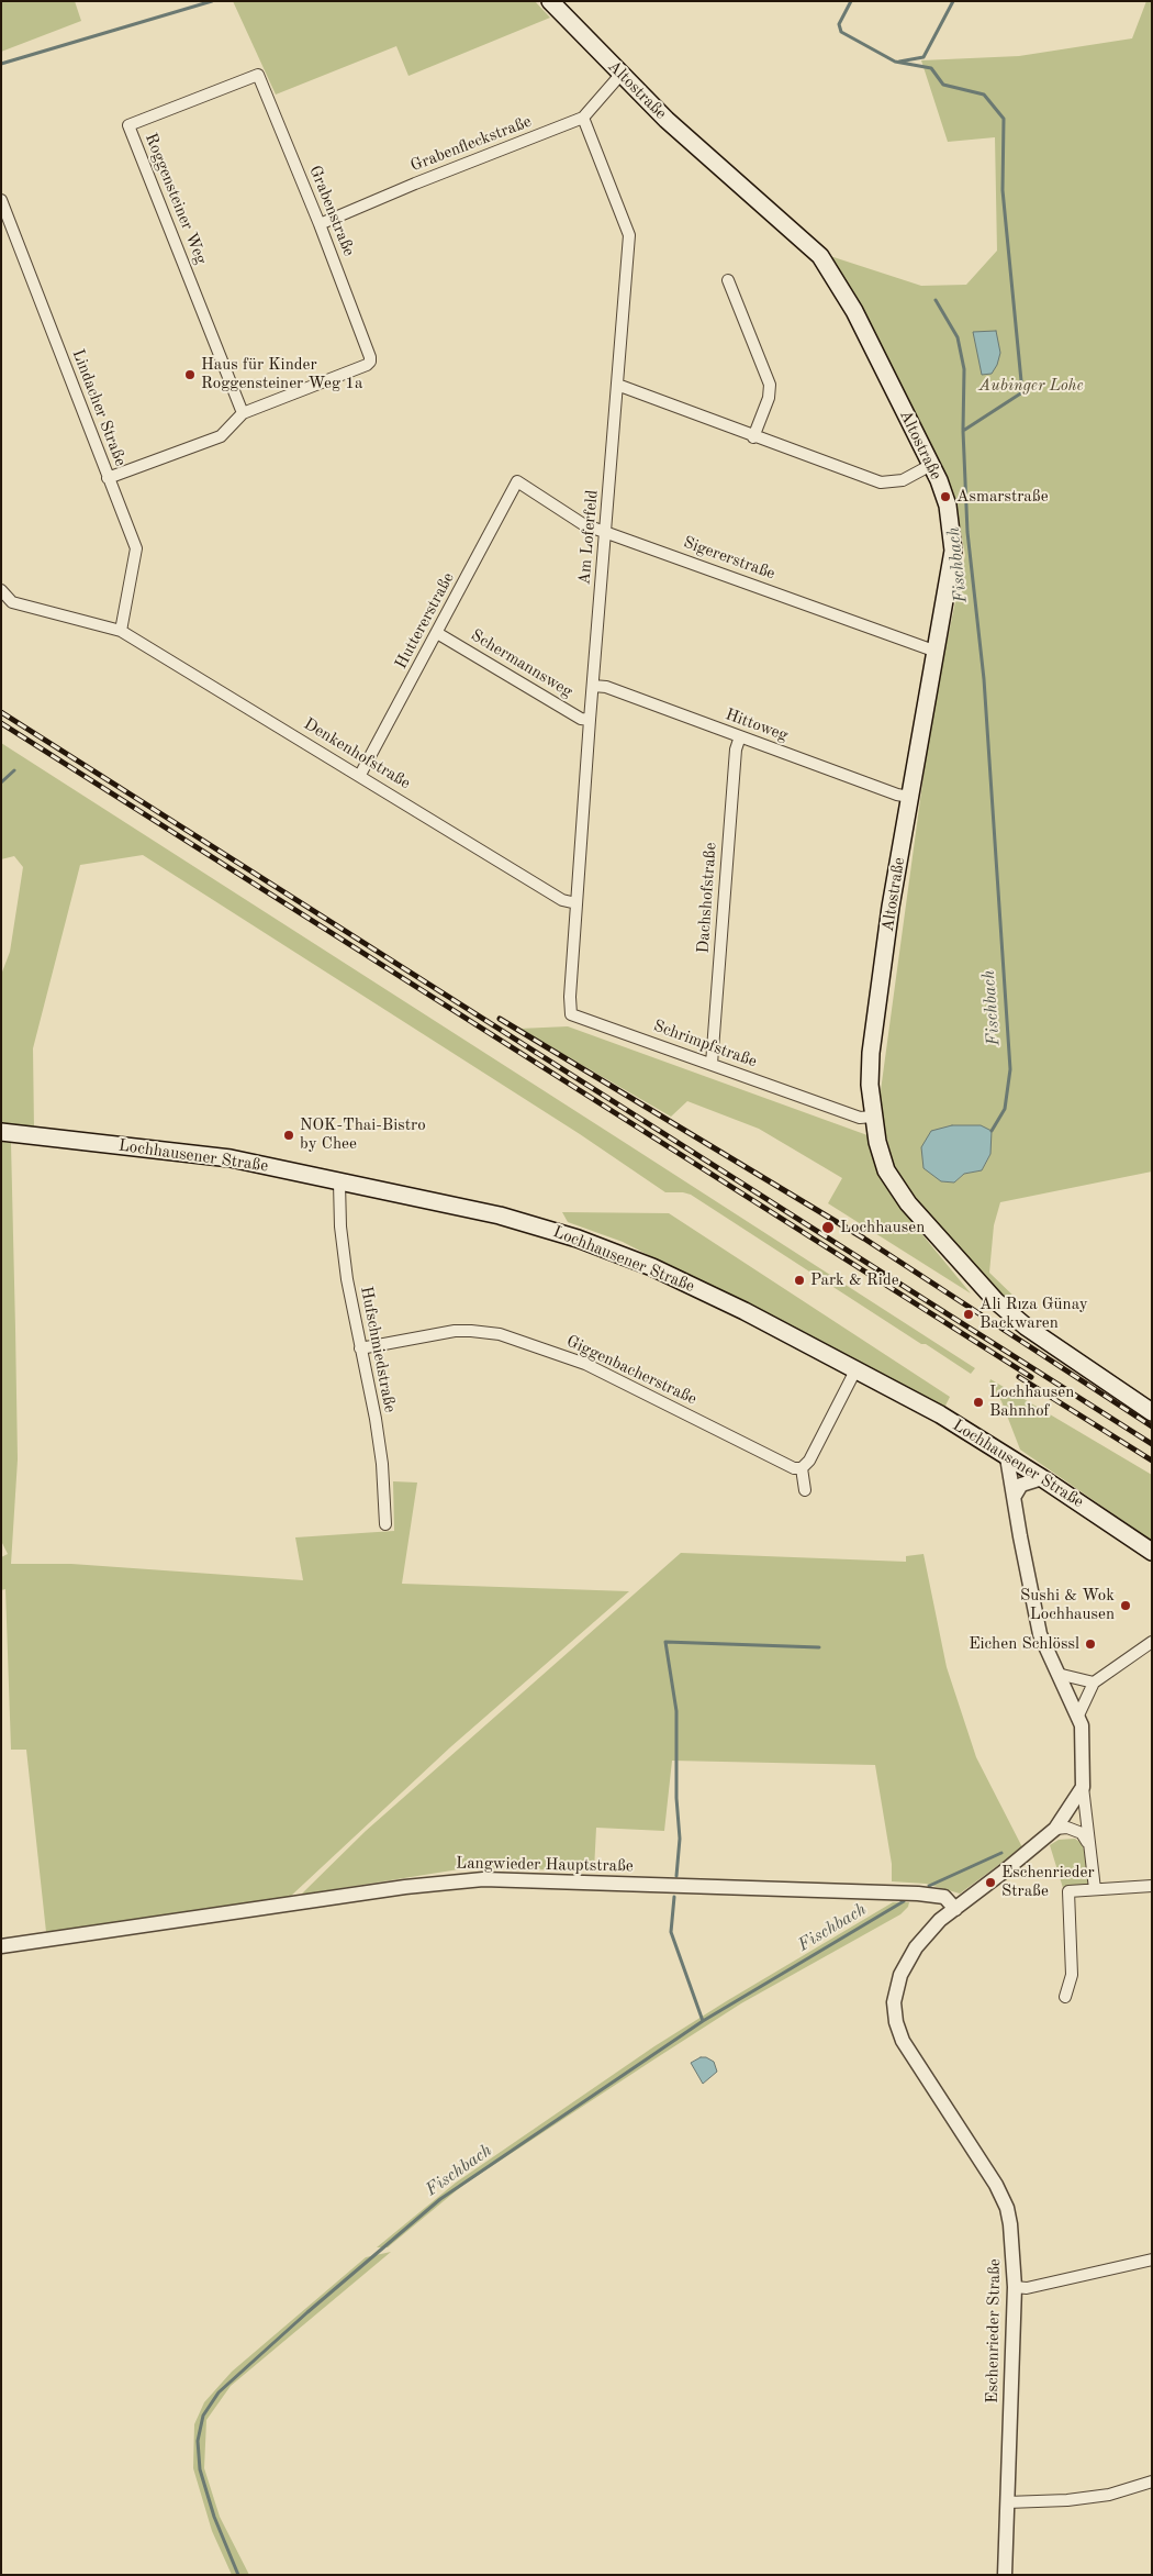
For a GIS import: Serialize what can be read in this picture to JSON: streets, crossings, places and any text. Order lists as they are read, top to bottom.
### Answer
{
  "streets": {
    "main road": ["Altostraße", "Lochhausener Straße"],
    "street": [
      "Grabenfleckstraße",
      "Roggensteiner Weg",
      "Grabenstraße",
      "Lindacher Straße",
      "Am Loferfeld",
      "Sigererstraße",
      "Huttererstraße",
      "Schermannsweg",
      "Hittoweg",
      "Denkenhofstraße",
      "Dachshofstraße",
      "Schrimpfstraße",
      "Hufschmiedstraße",
      "Giggenbacherstraße",
      "Langwieder Hauptstraße",
      "Eschenrieder Straße"
    ]
  },
  "crossings": [
    ["Altostraße", "Grabenfleckstraße"],
    ["Altostraße", "Sigererstraße"],
    ["Altostraße", "Hittoweg"],
    ["Altostraße", "Schrimpfstraße"],
    ["Grabenfleckstraße", "Grabenstraße"],
    ["Grabenfleckstraße", "Am Loferfeld"],
    ["Roggensteiner Weg", "Grabenstraße"],
    ["Lindacher Straße", "Denkenhofstraße"],
    ["Am Loferfeld", "Sigererstraße"],
    ["Am Loferfeld", "Schermannsweg"],
    ["Am Loferfeld", "Hittoweg"],
    ["Am Loferfeld", "Denkenhofstraße"],
    ["Am Loferfeld", "Schrimpfstraße"],
    ["Sigererstraße", "Huttererstraße"],
    ["Huttererstraße", "Schermannsweg"],
    ["Huttererstraße", "Denkenhofstraße"],
    ["Hittoweg", "Dachshofstraße"],
    ["Dachshofstraße", "Schrimpfstraße"],
    ["Lochhausener Straße", "Hufschmiedstraße"],
    ["Hufschmiedstraße", "Giggenbacherstraße"],
    ["Langwieder Hauptstraße", "Eschenrieder Straße"]
  ],
  "water": ["Fischbach"],
  "parks": ["Aubinger Lohe"],
  "places": [
    "Haus für Kinder Roggensteiner Weg 1a",
    "Asmarstraße",
    "NOK-Thai-Bistro by Chee",
    "Lochhausen",
    "Park & Ride",
    "Ali Rıza Günay Backwaren",
    "Lochhausen Bahnhof",
    "Sushi & Wok Lochhausen",
    "Eichen Schlössl",
    "Eschenrieder Straße"
  ]
}
